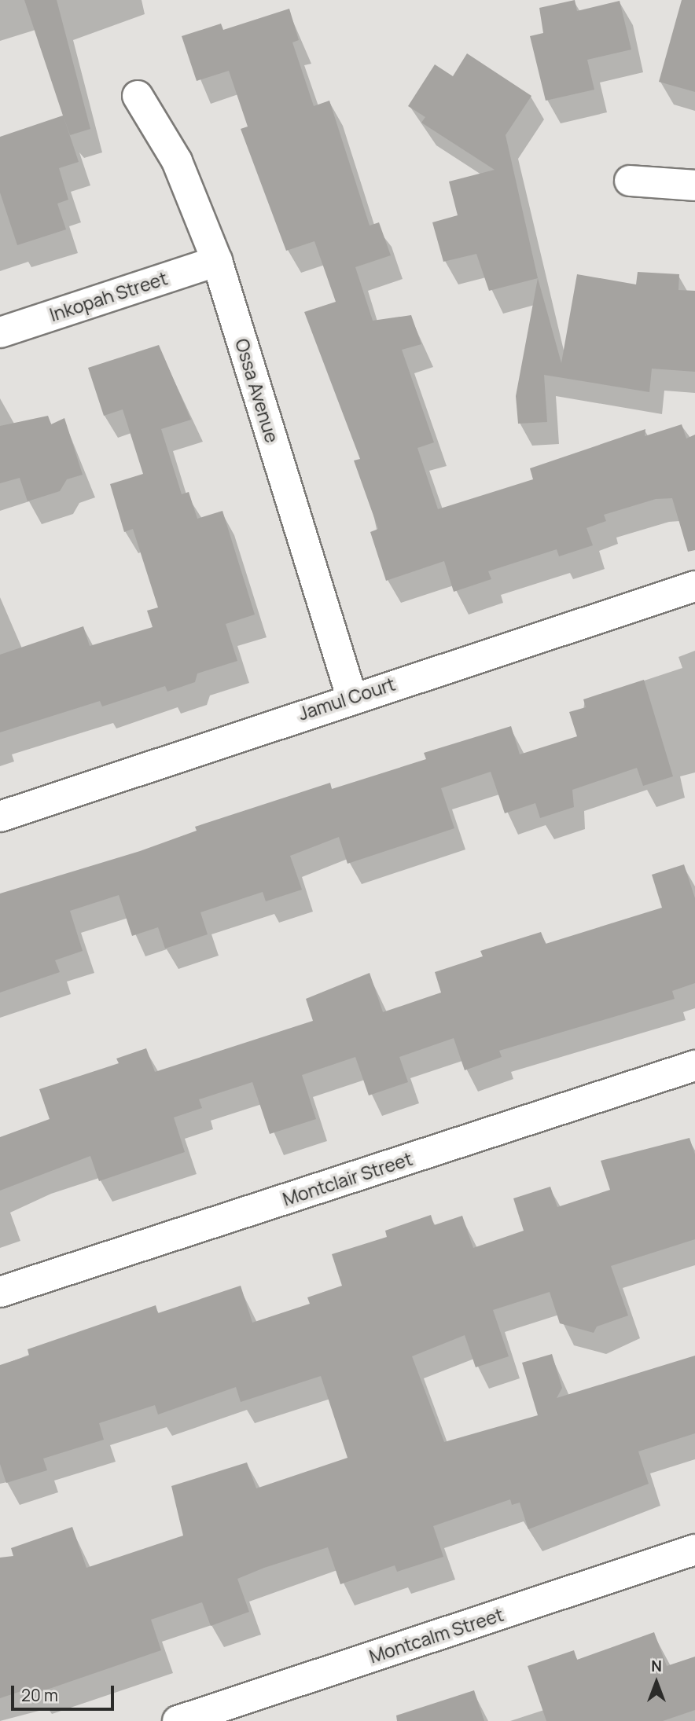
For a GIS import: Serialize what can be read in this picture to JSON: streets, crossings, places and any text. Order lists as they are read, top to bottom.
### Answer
{
  "streets": {
    "street": [
      "Inkopah Street",
      "Ossa Avenue",
      "Jamul Court",
      "Montclair Street",
      "Montcalm Street"
    ]
  },
  "crossings": [
    ["Inkopah Street", "Ossa Avenue"],
    ["Ossa Avenue", "Jamul Court"]
  ],
  "scale_bar": "20 m",
  "north": "top"
}
